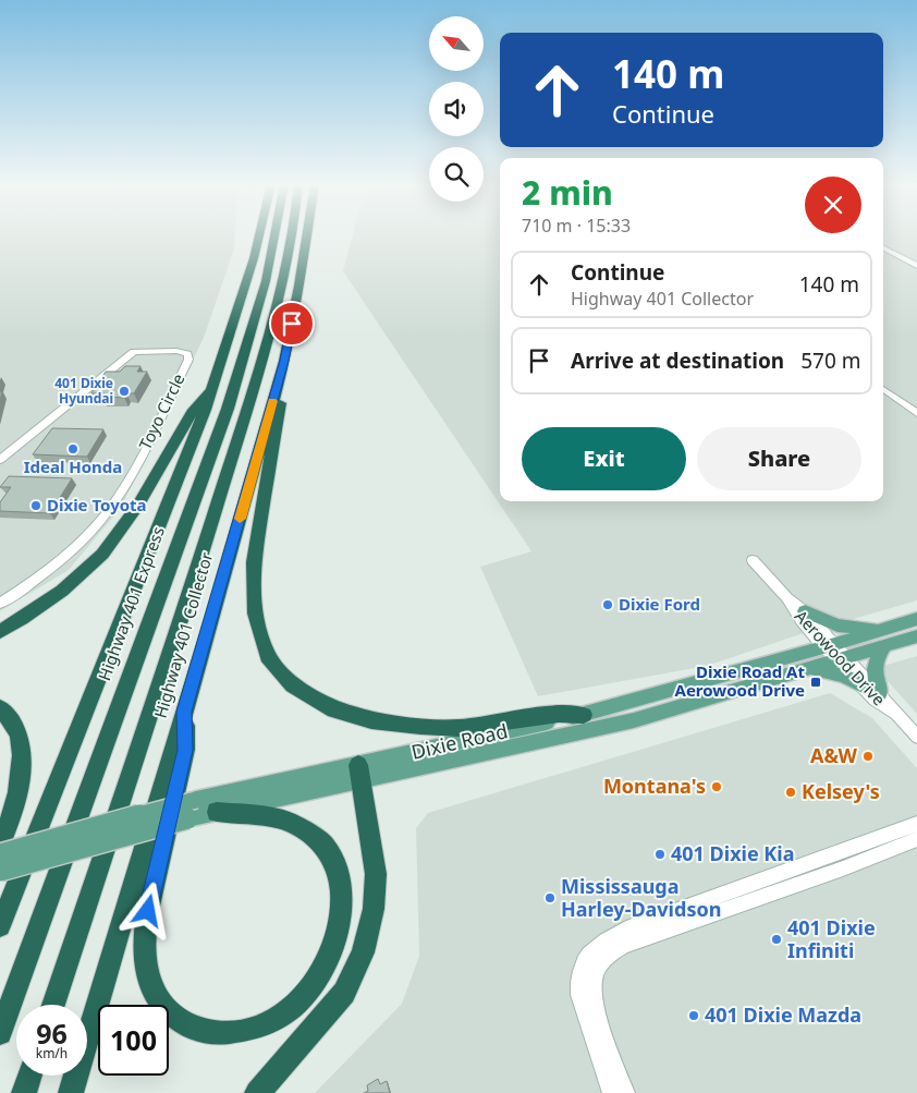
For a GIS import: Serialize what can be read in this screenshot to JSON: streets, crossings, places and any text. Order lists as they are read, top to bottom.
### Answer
{
  "streets": {
    "highway": ["Highway 401 Express", "Highway 401 Collector"],
    "main road": ["Dixie Road"],
    "street": ["Toyo Circle", "Aerowood Drive"]
  },
  "crossings": [
    ["Aerowood Drive", "Dixie Road"]
  ],
  "places": {
    "other": [
      "401 Dixie Hyundai",
      "Ideal Honda",
      "Dixie Toyota",
      "Dixie Ford",
      "A&W",
      "Montana's",
      "Kelsey's",
      "401 Dixie Kia",
      "Mississauga Harley-Davidson",
      "401 Dixie Infiniti",
      "401 Dixie Mazda"
    ],
    "transit": ["Dixie Road At Aerowood Drive"]
  },
  "north": "top left",
  "page": {
    "turn": ["140 m", "Continue"],
    "heading": ["2 min", "710 m · 15:33"],
    "list": [
      {
        "name": "Continue",
        "note": "Highway 401 Collector",
        "value": "140 m"
      },
      {
        "name": "Arrive at destination",
        "value": "570 m"
      }
    ],
    "buttons": ["Exit", "Share"],
    "speed": "96 km/h",
    "limit": "100"
  }
}
